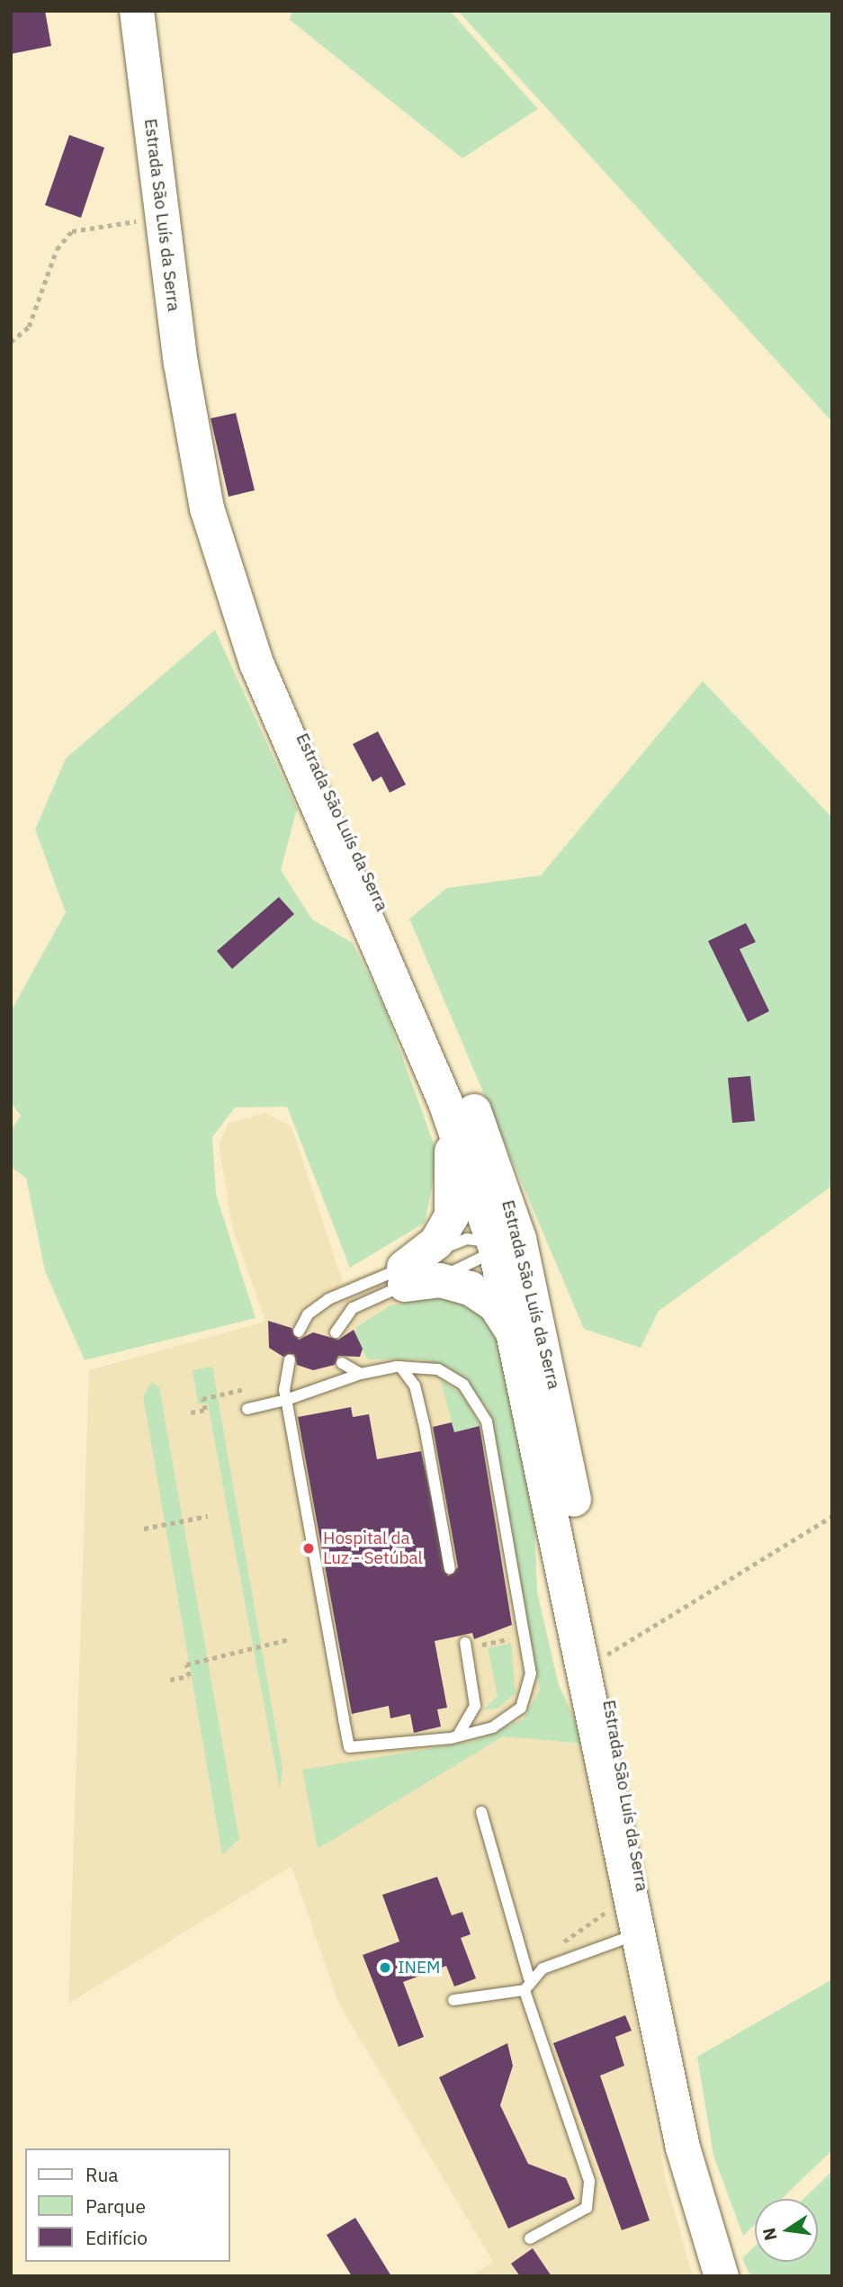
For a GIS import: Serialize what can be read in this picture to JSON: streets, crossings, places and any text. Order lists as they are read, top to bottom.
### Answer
{
  "streets": {
    "main road": ["Estrada São Luís da Serra"]
  },
  "places": ["Hospital da Luz - Setúbal", "INEM"],
  "legend": ["Rua", "Parque", "Edifício"],
  "north": "left"
}
